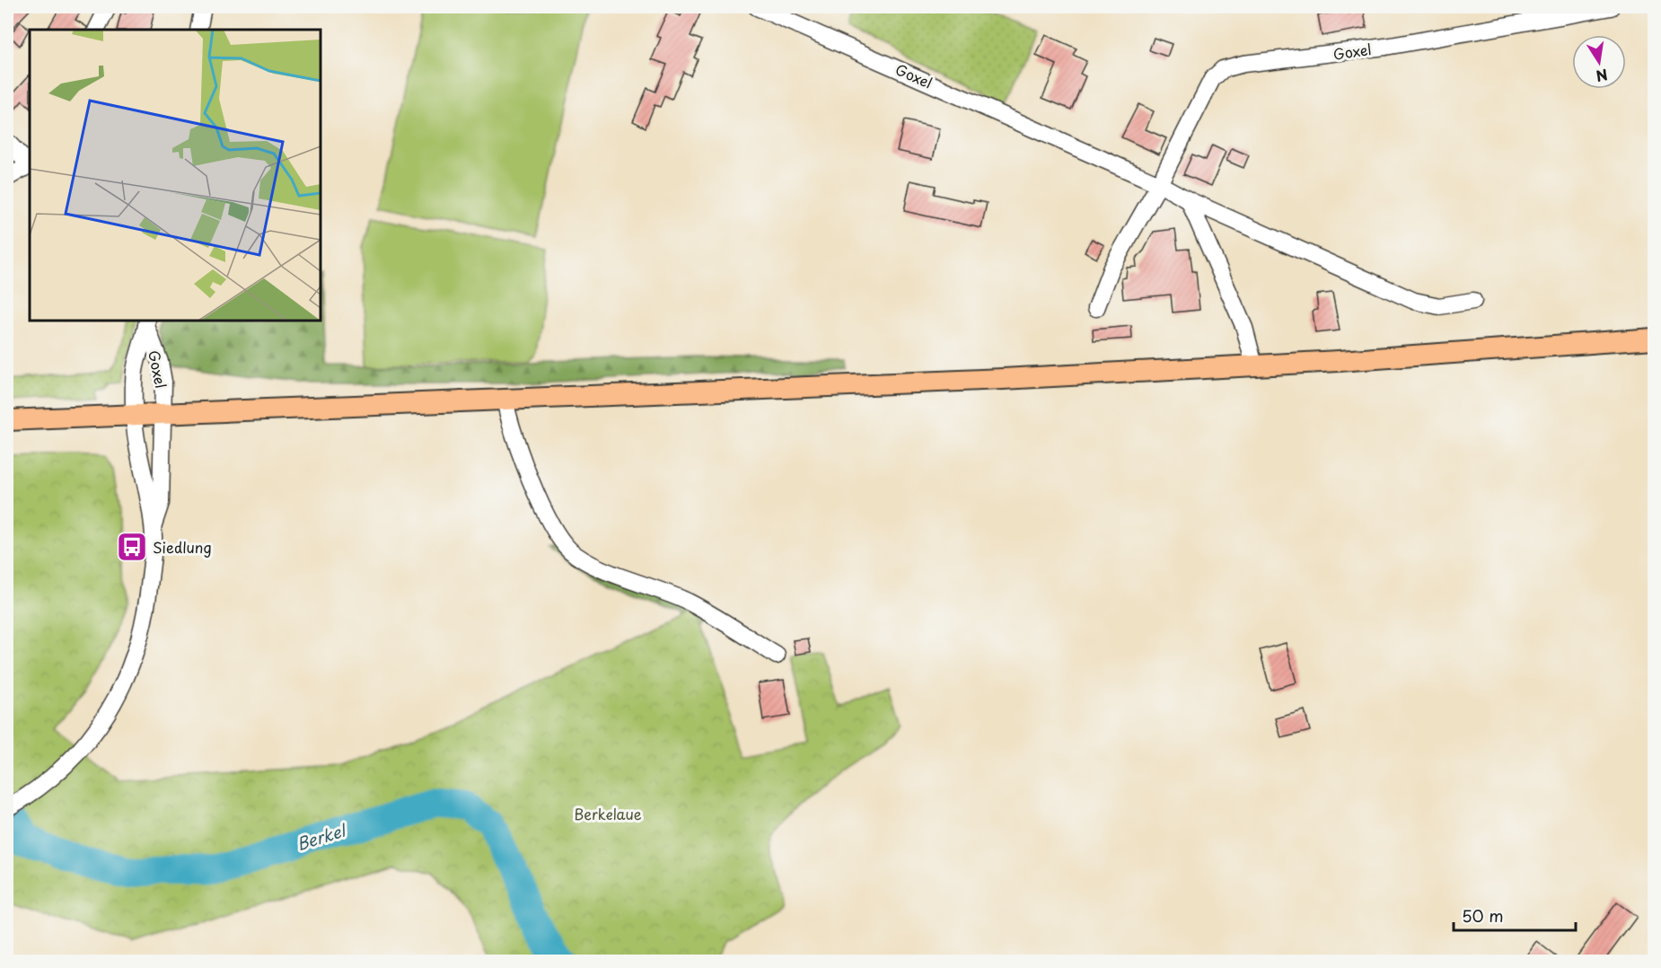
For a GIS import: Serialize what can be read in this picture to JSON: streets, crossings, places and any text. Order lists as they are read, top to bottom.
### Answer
{
  "streets": {
    "street": ["Goxel"]
  },
  "water": ["Berkel"],
  "parks": ["Berkelaue"],
  "places": {
    "bus stop": ["Siedlung"]
  },
  "scale_bar": "50 m",
  "north": "bottom"
}
